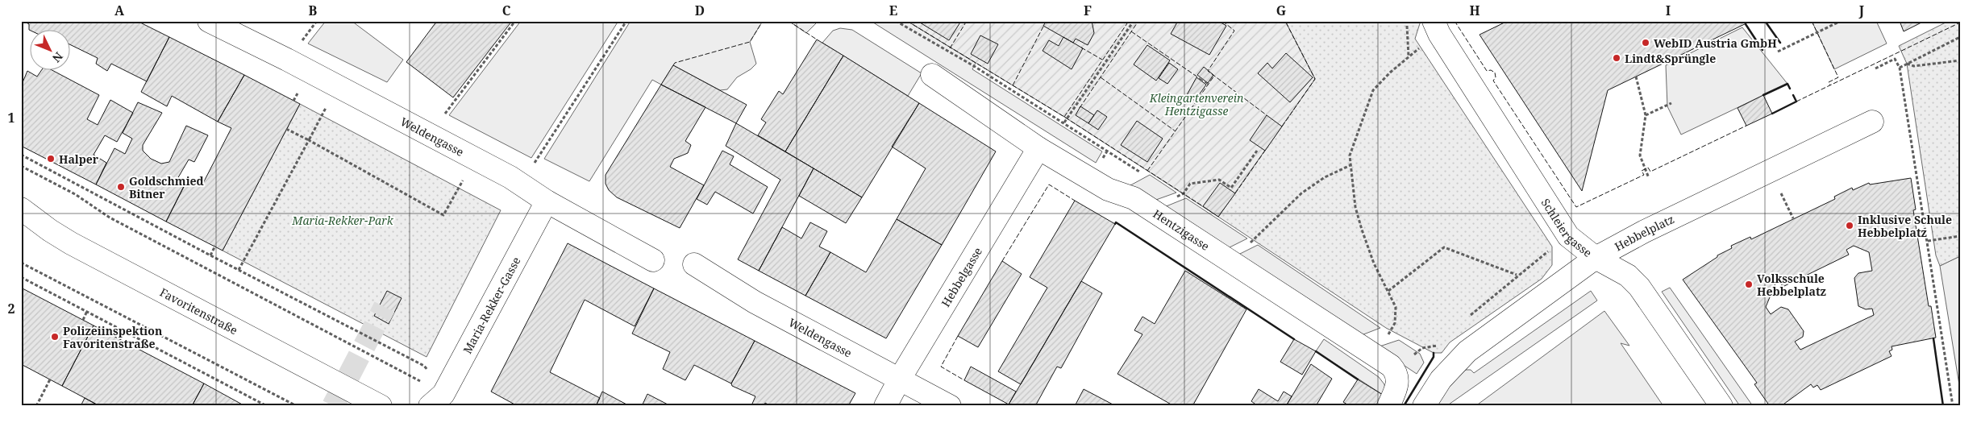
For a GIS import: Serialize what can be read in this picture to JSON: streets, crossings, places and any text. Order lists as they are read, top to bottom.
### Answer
{
  "streets": {
    "street": [
      "Weldengasse",
      "Schleiergasse",
      "Hentzigasse",
      "Hebbelplatz",
      "Hebbelgasse",
      "Maria-Rekker-Gasse",
      "Favoritenstraße"
    ]
  },
  "crossings": [
    ["Weldengasse", "Hebbelgasse"],
    ["Weldengasse", "Maria-Rekker-Gasse"],
    ["Schleiergasse", "Hebbelplatz"],
    ["Hentzigasse", "Hebbelgasse"]
  ],
  "parks": ["Kleingartenverein Hentzigasse", "Maria-Rekker-Park"],
  "places": [
    "WebID Austria GmbH",
    "Lindt&Sprüngle",
    "Halper",
    "Goldschmied Bitner",
    "Inklusive Schule Hebbelplatz",
    "Volksschule Hebbelplatz",
    "Polizeiinspektion Favoritenstraße"
  ],
  "north": "bottom right",
  "grid": {
    "columns": [
      "A",
      "B",
      "C",
      "D",
      "E",
      "F",
      "G",
      "H",
      "I",
      "J"
    ],
    "rows": ["1", "2"]
  }
}
